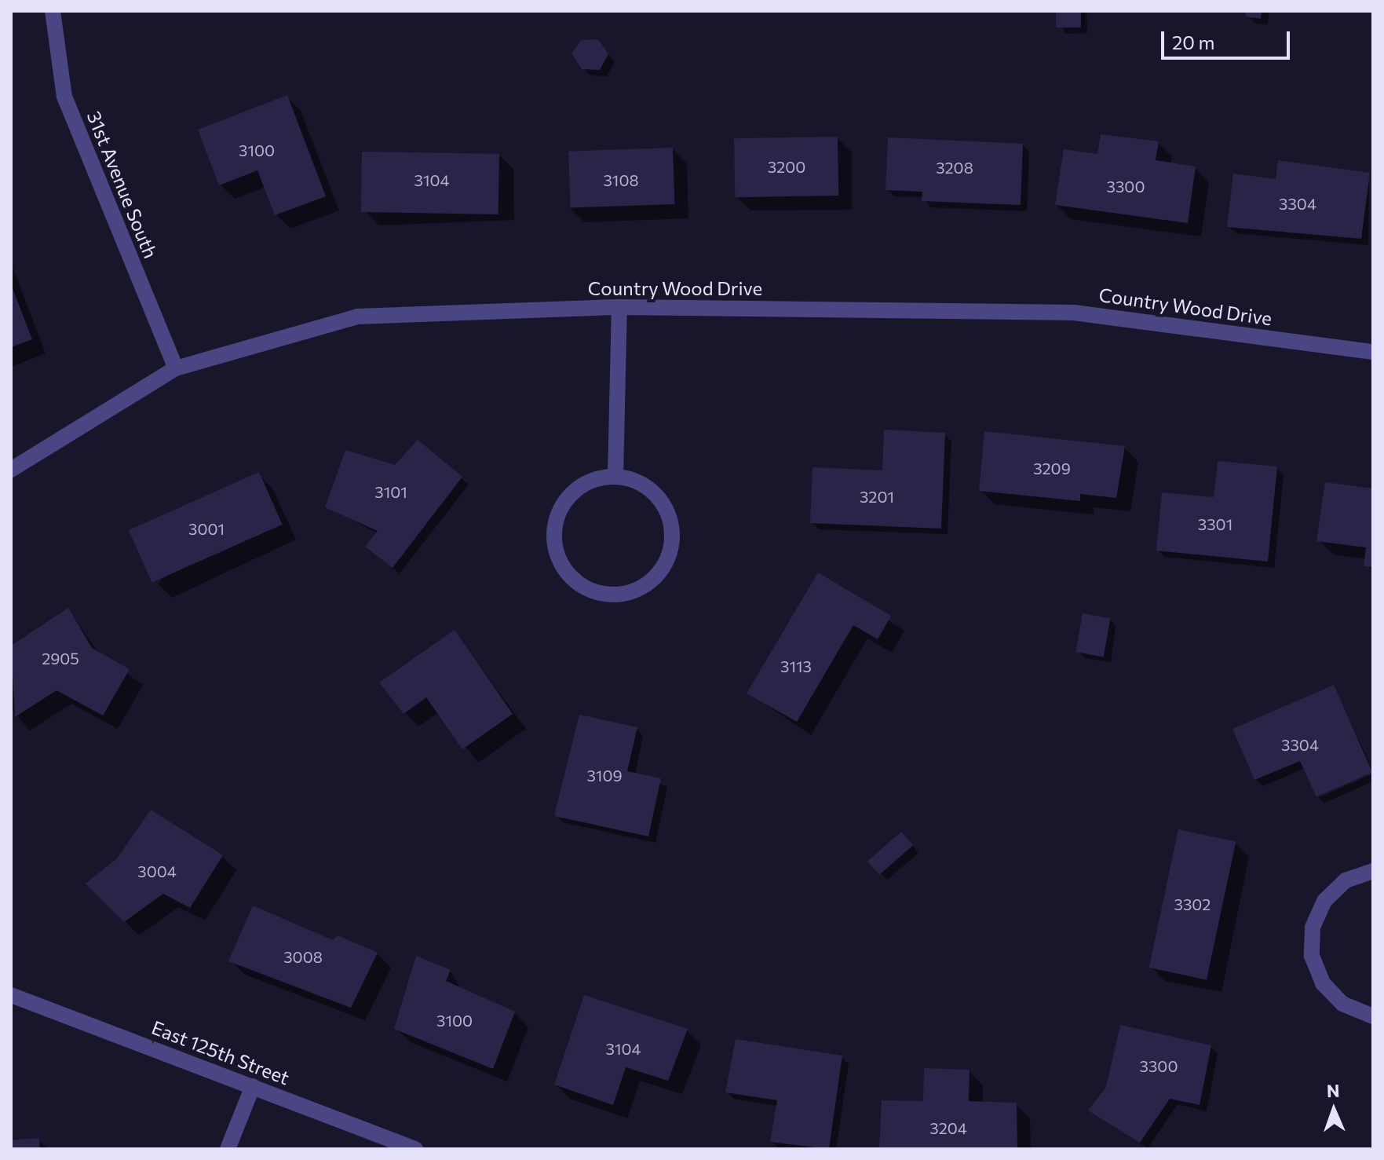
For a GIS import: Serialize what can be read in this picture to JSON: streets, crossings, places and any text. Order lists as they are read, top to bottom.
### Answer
{
  "streets": {
    "street": ["31st Avenue South", "Country Wood Drive", "East 125th Street"]
  },
  "crossings": [
    ["31st Avenue South", "Country Wood Drive"]
  ],
  "house_numbers": [
    "3100",
    "3200",
    "3208",
    "3104",
    "3108",
    "3300",
    "3304",
    "3209",
    "3101",
    "3201",
    "3301",
    "3001",
    "2905",
    "3113",
    "3304",
    "3109",
    "3004",
    "3302",
    "3008",
    "3100",
    "3104",
    "3300",
    "3204"
  ],
  "scale_bar": "20 m",
  "north": "top"
}
